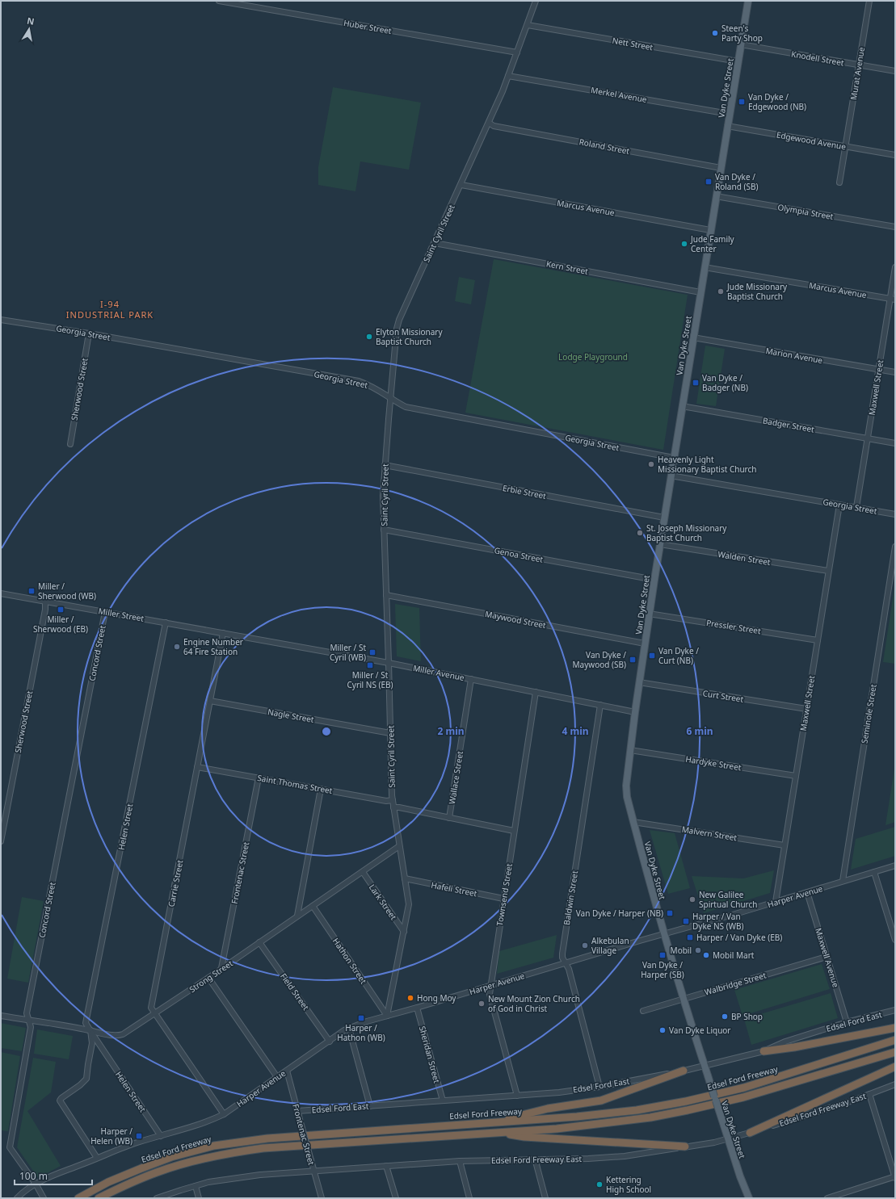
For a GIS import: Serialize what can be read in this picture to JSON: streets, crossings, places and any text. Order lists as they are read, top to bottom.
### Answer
{
  "streets": {
    "highway": ["Edsel Ford Freeway"],
    "main road": ["Van Dyke Street"],
    "street": [
      "Huber Street",
      "Nett Street",
      "Knodell Street",
      "Murat Avenue",
      "Merkel Avenue",
      "Edgewood Avenue",
      "Roland Street",
      "Marcus Avenue",
      "Olympia Street",
      "Saint Cyril Street",
      "Kern Street",
      "Georgia Street",
      "Marion Avenue",
      "Maxwell Street",
      "Sherwood Street",
      "Badger Street",
      "Erbie Street",
      "Genoa Street",
      "Walden Street",
      "Miller Street",
      "Maywood Street",
      "Pressler Street",
      "Concord Street",
      "Miller Avenue",
      "Curt Street",
      "Seminole Street",
      "Nagle Street",
      "Hardyke Street",
      "Wallace Street",
      "Saint Thomas Street",
      "Helen Street",
      "Malvern Street",
      "Frontenac Street",
      "Carrie Street",
      "Hafeli Street",
      "Townsend Street",
      "Harper Avenue",
      "Baldwin Street",
      "Lark Street",
      "Maxwell Avenue",
      "Hathon Street",
      "Strong Street",
      "Walbridge Street",
      "Field Street",
      "Edsel Ford East",
      "Sheridan Street",
      "Edsel Ford Freeway East"
    ]
  },
  "crossings": [
    ["Huber Street", "Saint Cyril Street"],
    ["Nett Street", "Van Dyke Street"],
    ["Nett Street", "Saint Cyril Street"],
    ["Knodell Street", "Murat Avenue"],
    ["Knodell Street", "Van Dyke Street"],
    ["Murat Avenue", "Edgewood Avenue"],
    ["Van Dyke Street", "Merkel Avenue"],
    ["Van Dyke Street", "Edgewood Avenue"],
    ["Van Dyke Street", "Roland Street"],
    ["Van Dyke Street", "Marcus Avenue"],
    ["Van Dyke Street", "Olympia Street"],
    ["Van Dyke Street", "Kern Street"],
    ["Van Dyke Street", "Georgia Street"],
    ["Van Dyke Street", "Marion Avenue"],
    ["Van Dyke Street", "Badger Street"],
    ["Van Dyke Street", "Erbie Street"],
    ["Van Dyke Street", "Genoa Street"],
    ["Van Dyke Street", "Walden Street"],
    ["Van Dyke Street", "Maywood Street"],
    ["Van Dyke Street", "Pressler Street"],
    ["Van Dyke Street", "Miller Avenue"],
    ["Van Dyke Street", "Curt Street"],
    ["Van Dyke Street", "Hardyke Street"],
    ["Van Dyke Street", "Malvern Street"],
    ["Van Dyke Street", "Harper Avenue"],
    ["Van Dyke Street", "Walbridge Street"],
    ["Van Dyke Street", "Edsel Ford East"],
    ["Van Dyke Street", "Edsel Ford Freeway East"],
    ["Merkel Avenue", "Saint Cyril Street"],
    ["Roland Street", "Saint Cyril Street"],
    ["Marcus Avenue", "Saint Cyril Street"],
    ["Marcus Avenue", "Maxwell Street"],
    ["Saint Cyril Street", "Kern Street"],
    ["Saint Cyril Street", "Georgia Street"],
    ["Saint Cyril Street", "Erbie Street"],
    ["Saint Cyril Street", "Genoa Street"],
    ["Saint Cyril Street", "Maywood Street"],
    ["Saint Cyril Street", "Miller Avenue"],
    ["Saint Cyril Street", "Nagle Street"],
    ["Saint Cyril Street", "Saint Thomas Street"],
    ["Saint Cyril Street", "Hafeli Street"],
    ["Saint Cyril Street", "Harper Avenue"],
    ["Saint Cyril Street", "Lark Street"],
    ["Saint Cyril Street", "Hathon Street"],
    ["Saint Cyril Street", "Strong Street"],
    ["Georgia Street", "Maxwell Street"],
    ["Georgia Street", "Sherwood Street"],
    ["Marion Avenue", "Maxwell Street"],
    ["Maxwell Street", "Badger Street"],
    ["Maxwell Street", "Walden Street"],
    ["Maxwell Street", "Pressler Street"],
    ["Maxwell Street", "Curt Street"],
    ["Maxwell Street", "Hardyke Street"],
    ["Maxwell Street", "Malvern Street"],
    ["Maxwell Street", "Harper Avenue"],
    ["Sherwood Street", "Miller Street"],
    ["Miller Street", "Concord Street"],
    ["Miller Street", "Miller Avenue"],
    ["Miller Street", "Helen Street"],
    ["Miller Street", "Carrie Street"],
    ["Concord Street", "Harper Avenue"],
    ["Concord Street", "Strong Street"],
    ["Miller Avenue", "Wallace Street"],
    ["Miller Avenue", "Townsend Street"],
    ["Miller Avenue", "Baldwin Street"],
    ["Seminole Street", "Harper Avenue"],
    ["Nagle Street", "Carrie Street"],
    ["Saint Thomas Street", "Frontenac Street"],
    ["Saint Thomas Street", "Carrie Street"],
    ["Helen Street", "Harper Avenue"],
    ["Helen Street", "Strong Street"],
    ["Frontenac Street", "Harper Avenue"],
    ["Frontenac Street", "Strong Street"],
    ["Frontenac Street", "Edsel Ford East"],
    ["Frontenac Street", "Edsel Ford Freeway East"],
    ["Carrie Street", "Harper Avenue"],
    ["Carrie Street", "Strong Street"],
    ["Hafeli Street", "Townsend Street"],
    ["Townsend Street", "Harper Avenue"],
    ["Townsend Street", "Edsel Ford East"],
    ["Harper Avenue", "Baldwin Street"],
    ["Harper Avenue", "Maxwell Avenue"],
    ["Harper Avenue", "Hathon Street"],
    ["Harper Avenue", "Field Street"],
    ["Harper Avenue", "Sheridan Street"],
    ["Baldwin Street", "Edsel Ford East"],
    ["Lark Street", "Strong Street"],
    ["Maxwell Avenue", "Walbridge Street"],
    ["Maxwell Avenue", "Edsel Ford East"],
    ["Hathon Street", "Strong Street"],
    ["Strong Street", "Field Street"],
    ["Edsel Ford East", "Sheridan Street"]
  ],
  "districts": ["I-94 INDUSTRIAL PARK"],
  "parks": ["Lodge Playground"],
  "places": {
    "other": [
      "Steen's Party Shop",
      "Jude Family Center",
      "Jude Missionary Baptist Church",
      "Elyton Missionary Baptist Church",
      "Heavenly Light Missionary Baptist Church",
      "St. Joseph Missionary Baptist Church",
      "Engine Number 64 Fire Station",
      "New Galilee Spirtual Church",
      "Alkebulan Village",
      "Mobil",
      "Mobil Mart",
      "Hong Moy",
      "New Mount Zion Church of God in Christ",
      "BP Shop",
      "Van Dyke Liquor",
      "Kettering High School"
    ],
    "transit": [
      "Van Dyke / Edgewood (NB)",
      "Van Dyke / Roland (SB)",
      "Van Dyke / Badger (NB)",
      "Miller / Sherwood (WB)",
      "Miller / Sherwood (EB)",
      "Miller / St Cyril (WB)",
      "Van Dyke / Curt (NB)",
      "Van Dyke / Maywood (SB)",
      "Miller / St Cyril NS (EB)",
      "Van Dyke / Harper (NB)",
      "Harper / Van Dyke NS (WB)",
      "Harper / Van Dyke (EB)",
      "Van Dyke / Harper (SB)",
      "Harper / Hathon (WB)",
      "Harper / Helen (WB)"
    ]
  },
  "scale_bar": "100 m",
  "north": "top",
  "rings": ["2 min", "4 min", "6 min"]
}
